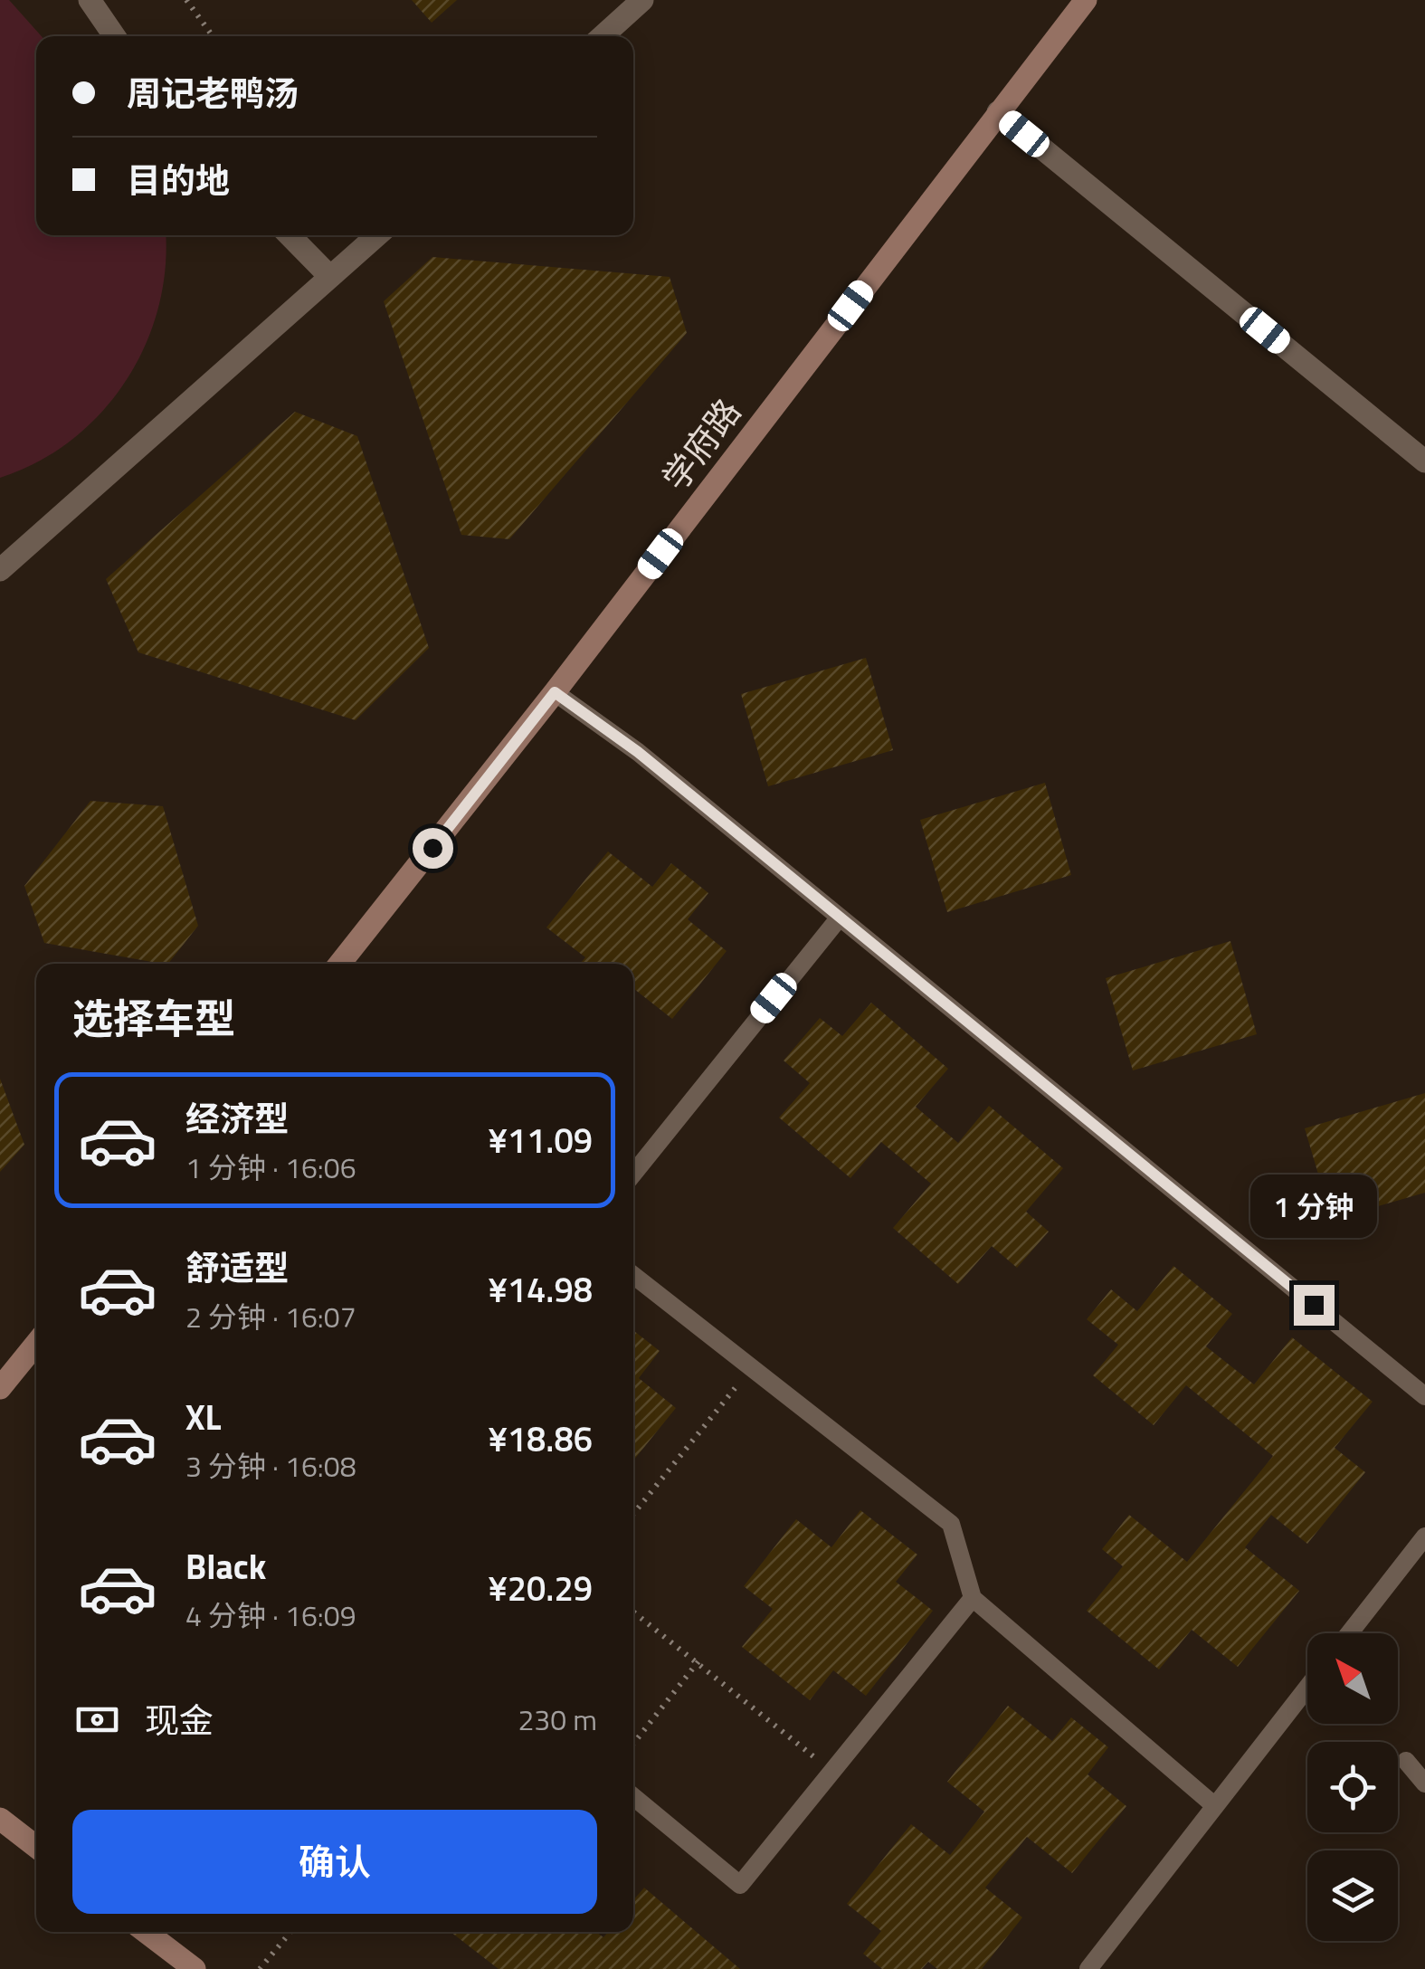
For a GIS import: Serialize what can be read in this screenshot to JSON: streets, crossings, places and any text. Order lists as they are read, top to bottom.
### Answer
{
  "streets": {
    "main road": ["学府路"]
  },
  "north": "top left",
  "page": {
    "banner": ["周记老鸭汤", "目的地"],
    "heading": "选择车型",
    "list": [
      {
        "name": "经济型",
        "note": "1 分钟 · 16:06",
        "value": "¥11.09"
      },
      {
        "name": "舒适型",
        "note": "2 分钟 · 16:07",
        "value": "¥14.98"
      },
      {
        "name": "XL",
        "note": "3 分钟 · 16:08",
        "value": "¥18.86"
      },
      {
        "name": "Black",
        "note": "4 分钟 · 16:09",
        "value": "¥20.29"
      }
    ],
    "bubble": "1 分钟",
    "pay": ["现金", "230 m"],
    "buttons": "确认"
  }
}
